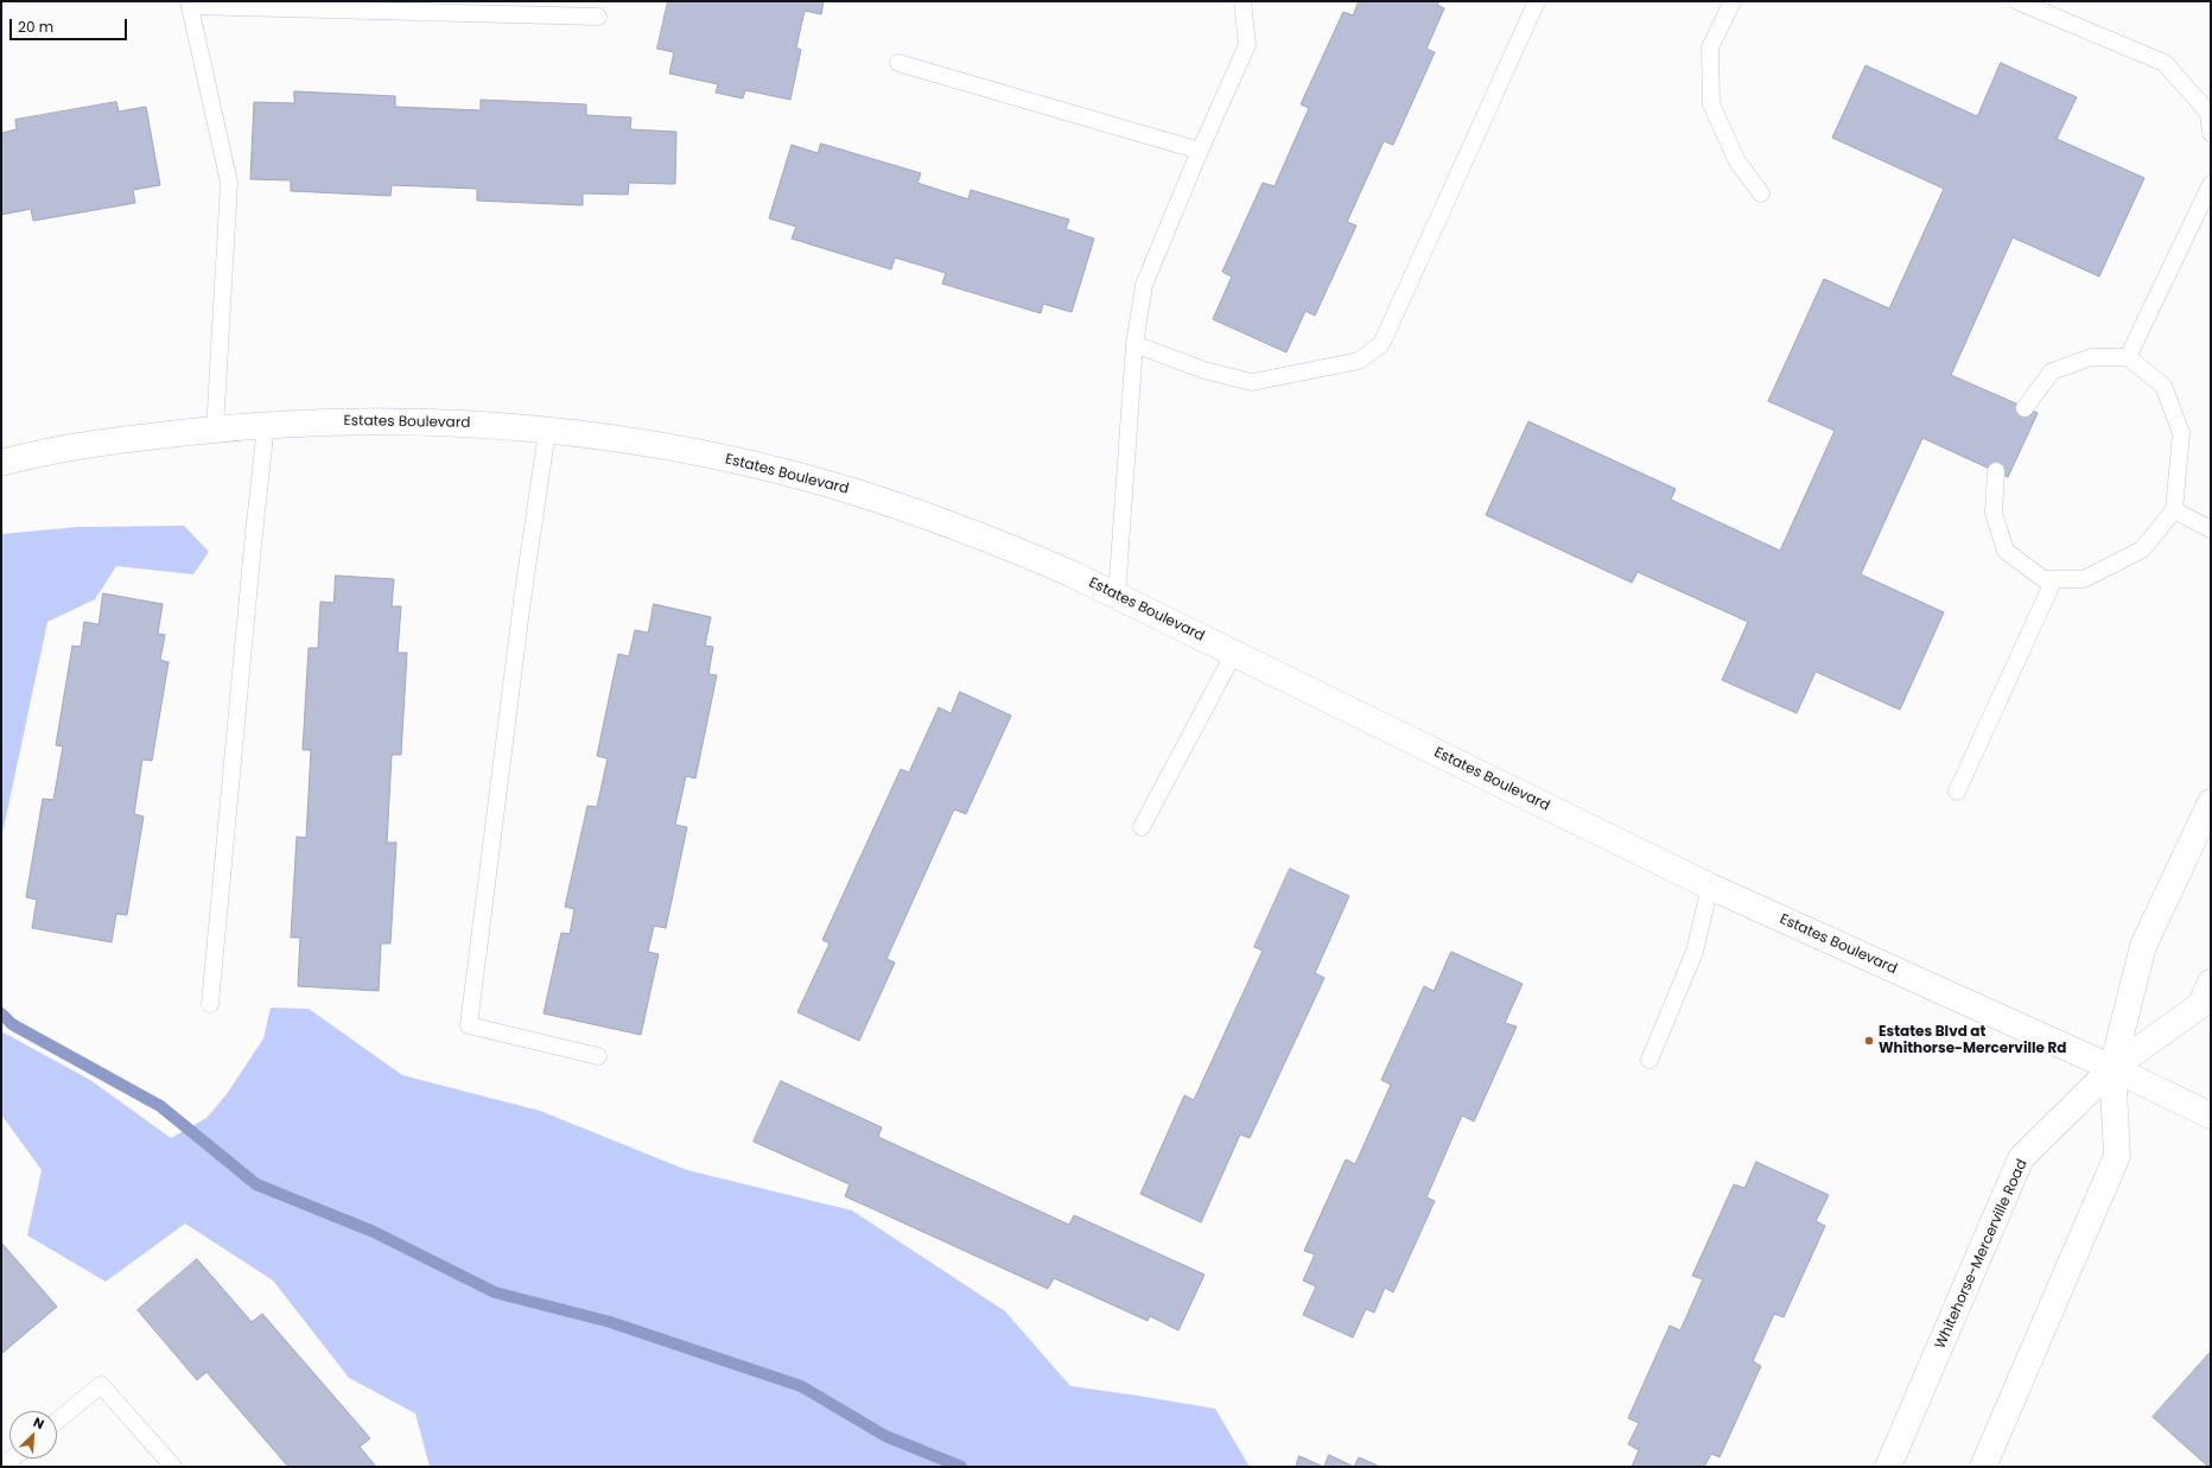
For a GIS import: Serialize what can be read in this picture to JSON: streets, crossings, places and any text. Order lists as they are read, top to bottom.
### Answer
{
  "streets": {
    "street": ["Estates Boulevard", "Whitehorse-Mercerville Road"]
  },
  "crossings": [
    ["Estates Boulevard", "Whitehorse-Mercerville Road"]
  ],
  "places": ["Estates Blvd at Whithorse-Mercerville Rd"],
  "scale_bar": "20 m",
  "north": "top right"
}
